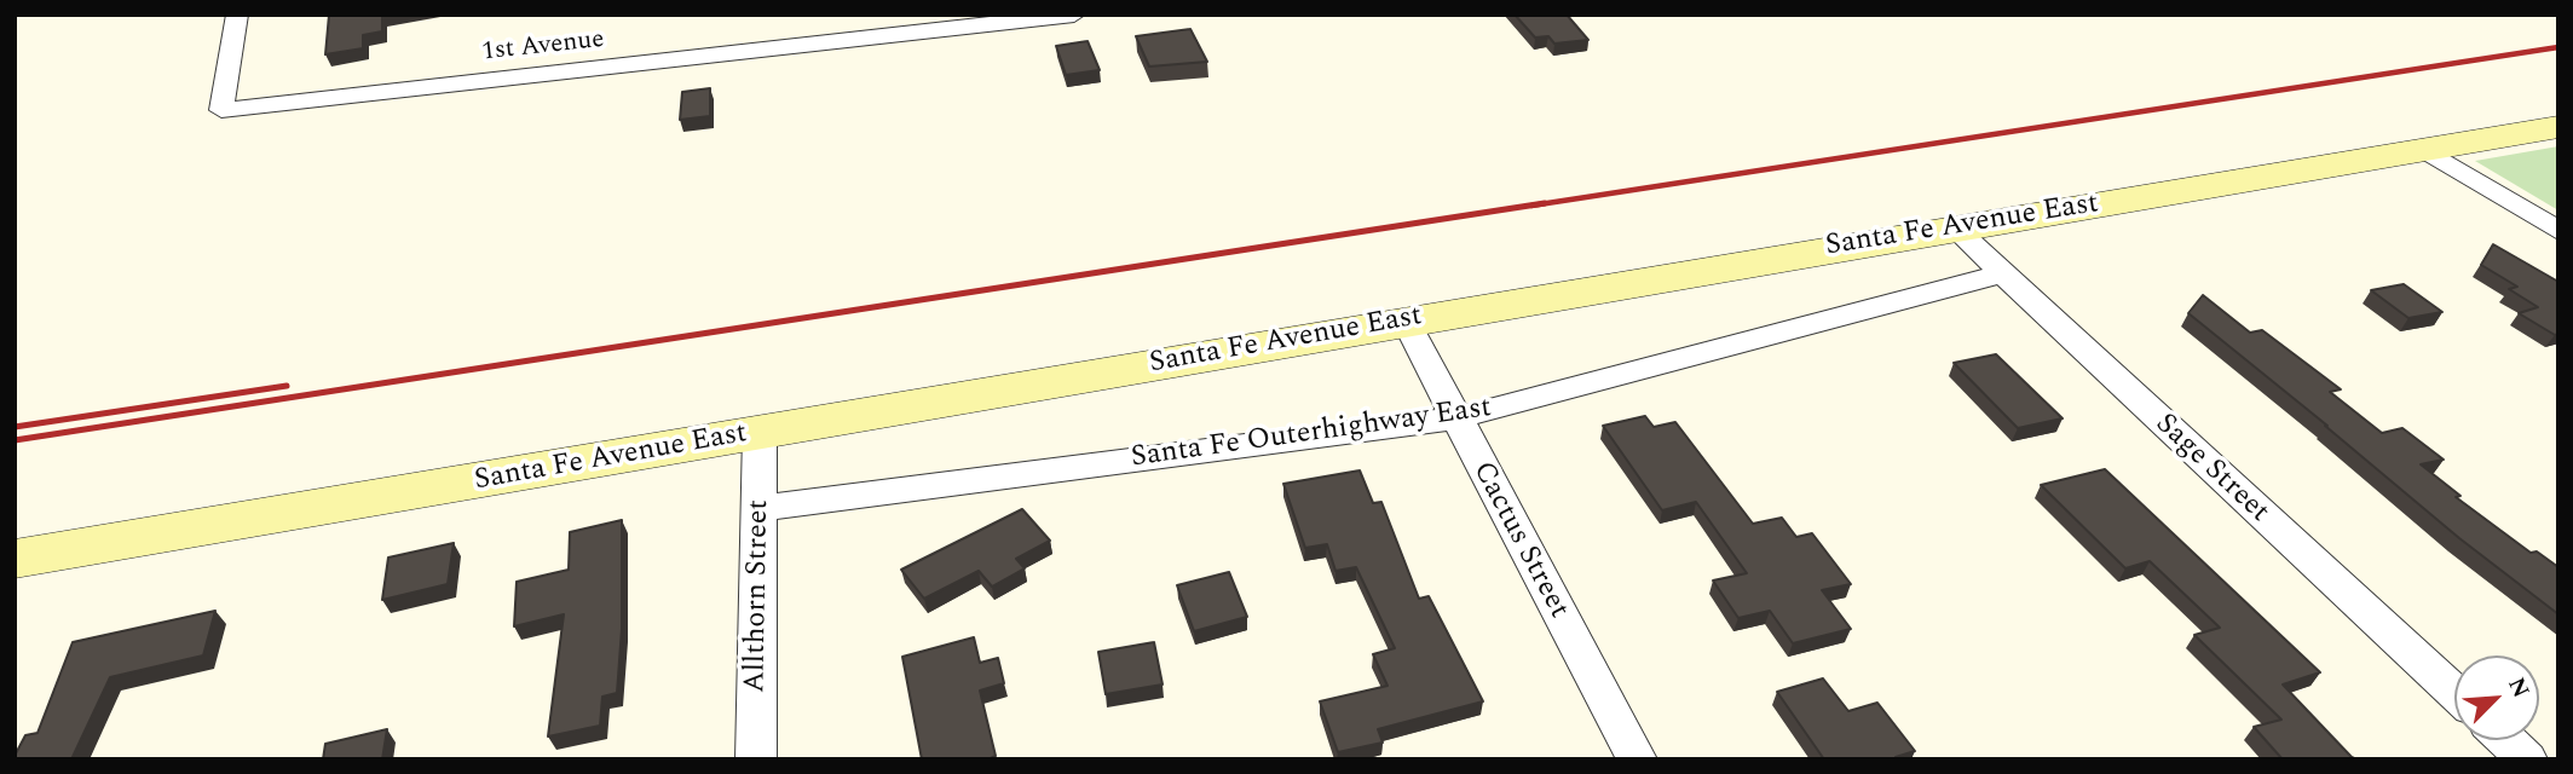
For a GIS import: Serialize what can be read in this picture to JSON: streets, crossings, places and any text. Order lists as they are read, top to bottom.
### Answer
{
  "streets": {
    "street": [
      "1st Avenue",
      "Santa Fe Avenue East",
      "Santa Fe Outerhighway East",
      "Sage Street",
      "Cactus Street",
      "Allthorn Street"
    ]
  },
  "crossings": [
    ["Santa Fe Avenue East", "Sage Street"],
    ["Santa Fe Avenue East", "Cactus Street"],
    ["Santa Fe Avenue East", "Allthorn Street"],
    ["Santa Fe Outerhighway East", "Sage Street"],
    ["Santa Fe Outerhighway East", "Cactus Street"],
    ["Santa Fe Outerhighway East", "Allthorn Street"]
  ],
  "north": "top right"
}
